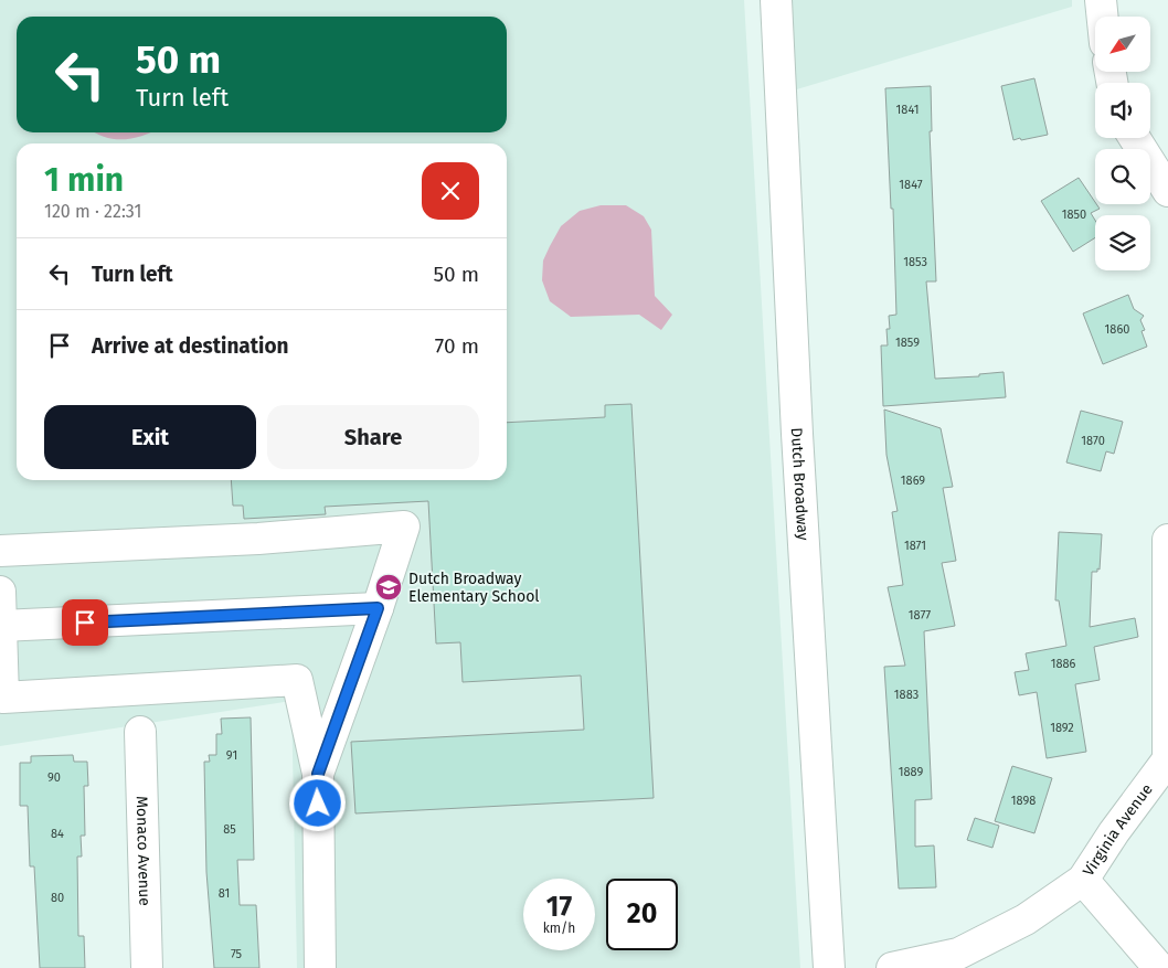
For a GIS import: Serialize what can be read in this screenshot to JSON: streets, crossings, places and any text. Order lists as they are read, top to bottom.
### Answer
{
  "streets": {
    "street": ["Dutch Broadway", "Virginia Avenue", "Monaco Avenue"]
  },
  "places": {
    "school or university": ["Dutch Broadway Elementary School"]
  },
  "house_numbers": [
    "1841",
    "1847",
    "1850",
    "1853",
    "1860",
    "1859",
    "1870",
    "1869",
    "1871",
    "1877",
    "1886",
    "1883",
    "1892",
    "91",
    "1889",
    "90",
    "1898",
    "85",
    "84",
    "81",
    "80",
    "75"
  ],
  "north": "bottom left",
  "page": {
    "turn": ["50 m", "Turn left"],
    "heading": ["1 min", "120 m · 22:31"],
    "list": [
      {
        "name": "Turn left",
        "value": "50 m"
      },
      {
        "name": "Arrive at destination",
        "value": "70 m"
      }
    ],
    "buttons": ["Exit", "Share"],
    "speed": "17 km/h",
    "limit": "20"
  }
}
